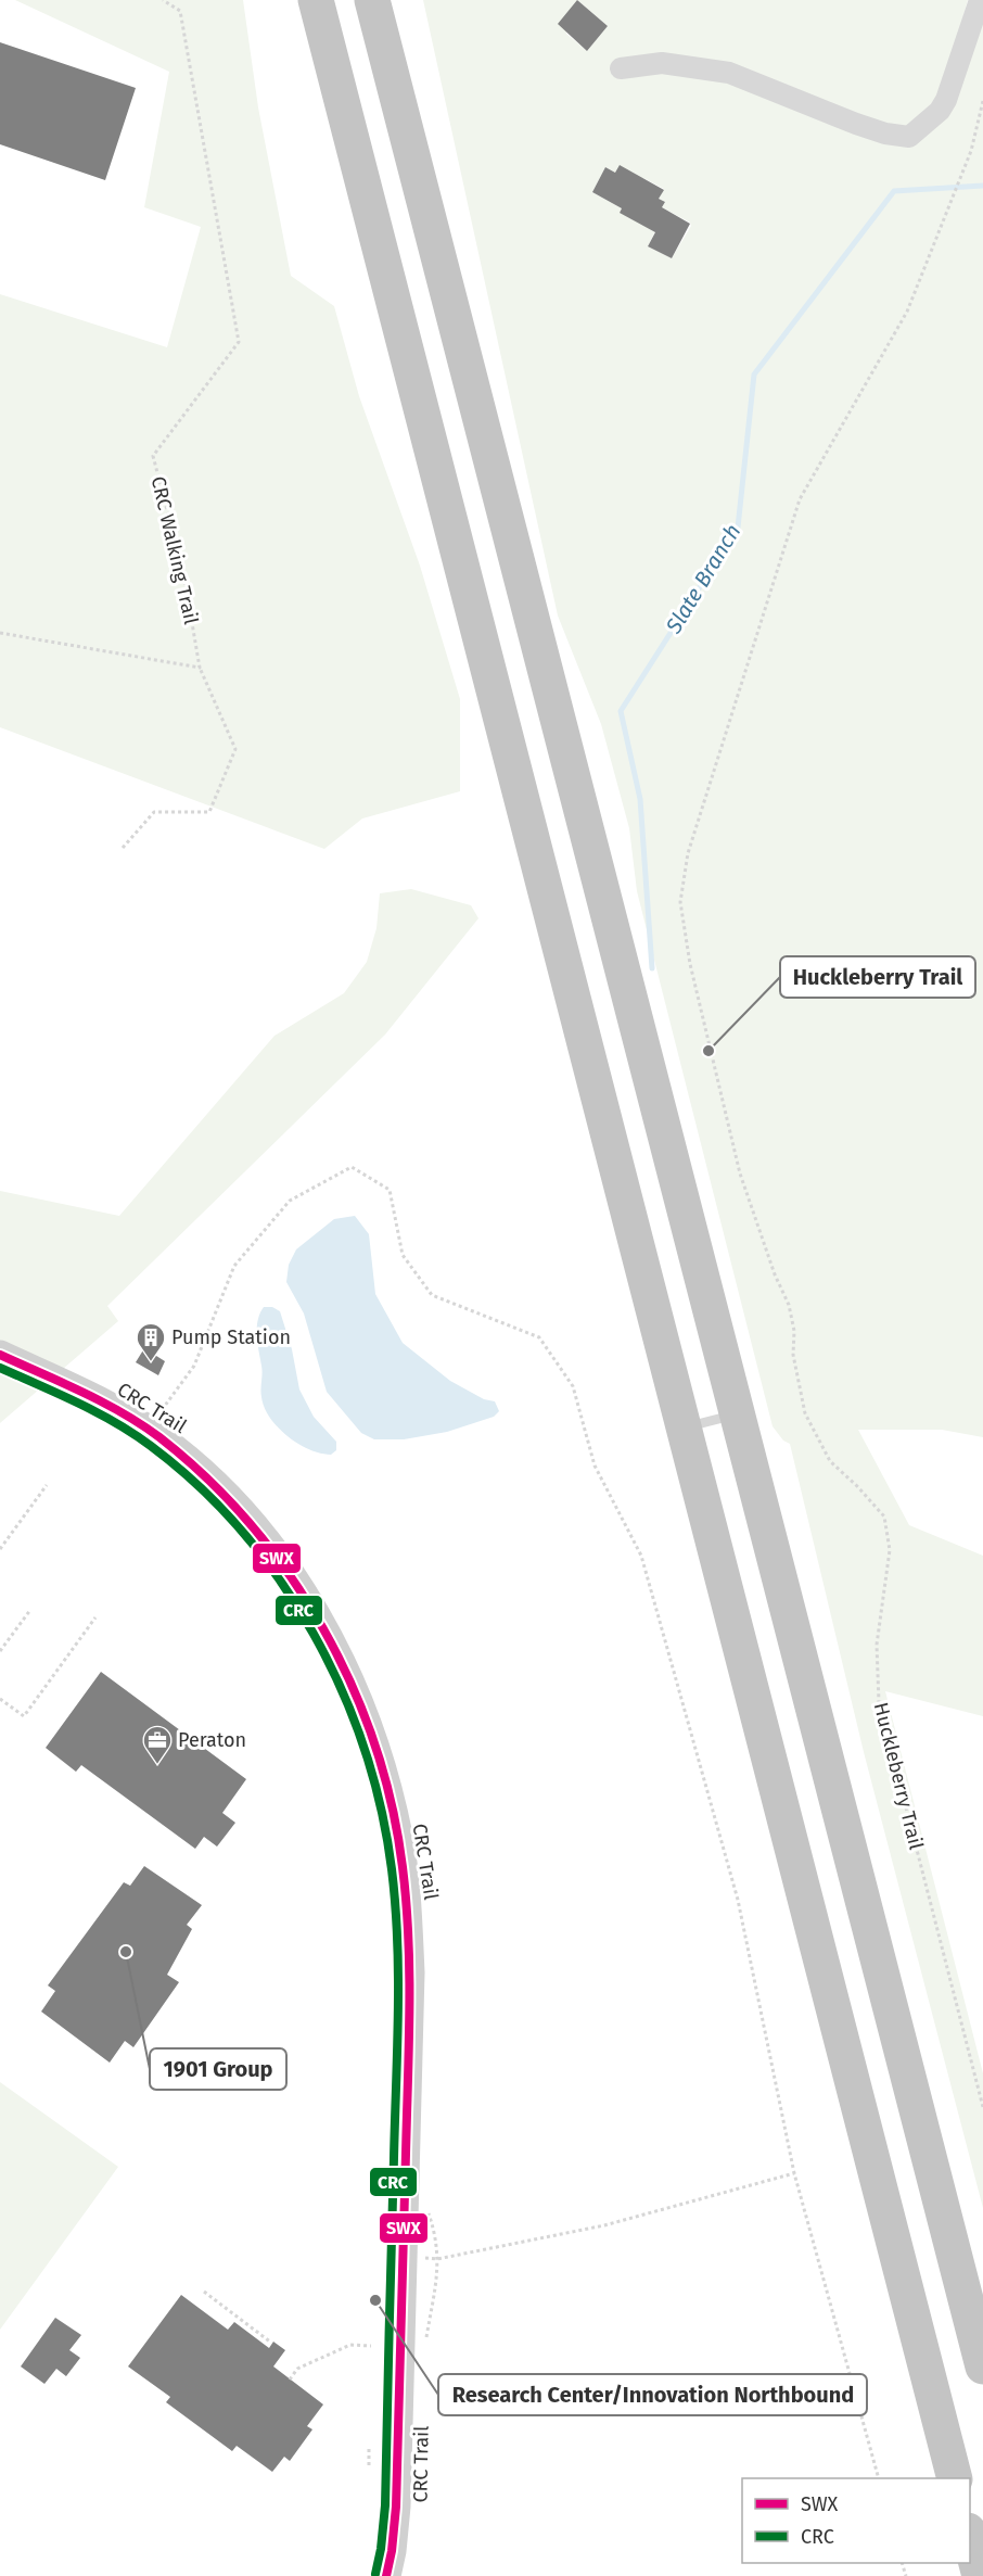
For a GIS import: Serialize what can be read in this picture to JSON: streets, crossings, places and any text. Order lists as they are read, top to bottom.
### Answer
{
  "streets": {
    "path": ["CRC Walking Trail", "CRC Trail", "Huckleberry Trail"]
  },
  "water": ["Slate Branch"],
  "places": {
    "other": ["Huckleberry Trail", "1901 Group", "Research Center/Innovation Northbound"],
    "building": ["Pump Station"],
    "office": ["Peraton"]
  },
  "lines": ["transit line SWX", "transit line CRC"],
  "legend": ["SWX", "CRC"]
}
